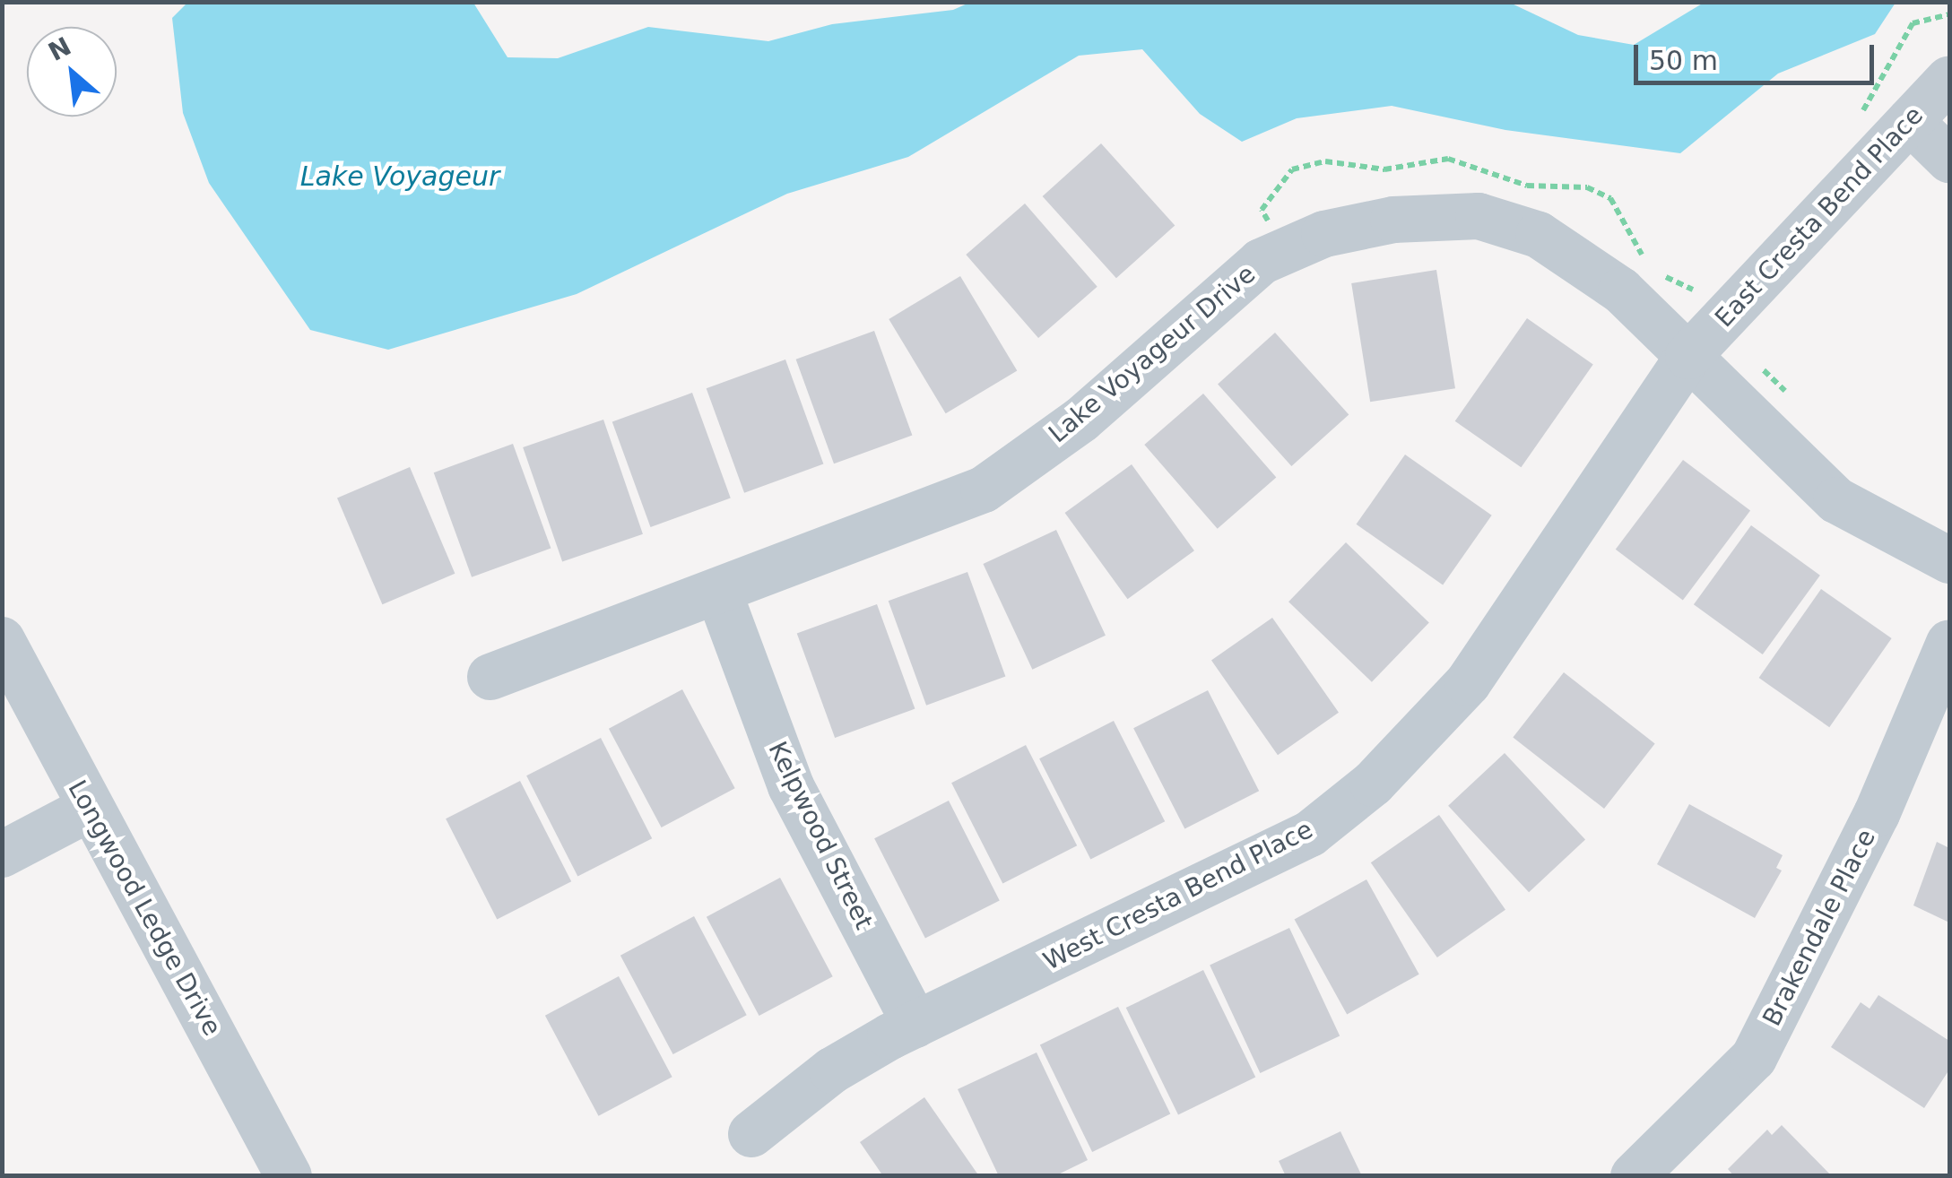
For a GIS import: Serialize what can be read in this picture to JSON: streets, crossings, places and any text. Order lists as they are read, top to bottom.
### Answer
{
  "streets": {
    "street": [
      "East Cresta Bend Place",
      "Lake Voyageur Drive",
      "Kelpwood Street",
      "West Cresta Bend Place",
      "Longwood Ledge Drive",
      "Brakendale Place"
    ]
  },
  "crossings": [
    ["East Cresta Bend Place", "Lake Voyageur Drive"],
    ["East Cresta Bend Place", "West Cresta Bend Place"],
    ["Lake Voyageur Drive", "Kelpwood Street"],
    ["Lake Voyageur Drive", "West Cresta Bend Place"],
    ["Kelpwood Street", "West Cresta Bend Place"]
  ],
  "water": ["Lake Voyageur"],
  "scale_bar": "50 m",
  "north": "top left"
}
